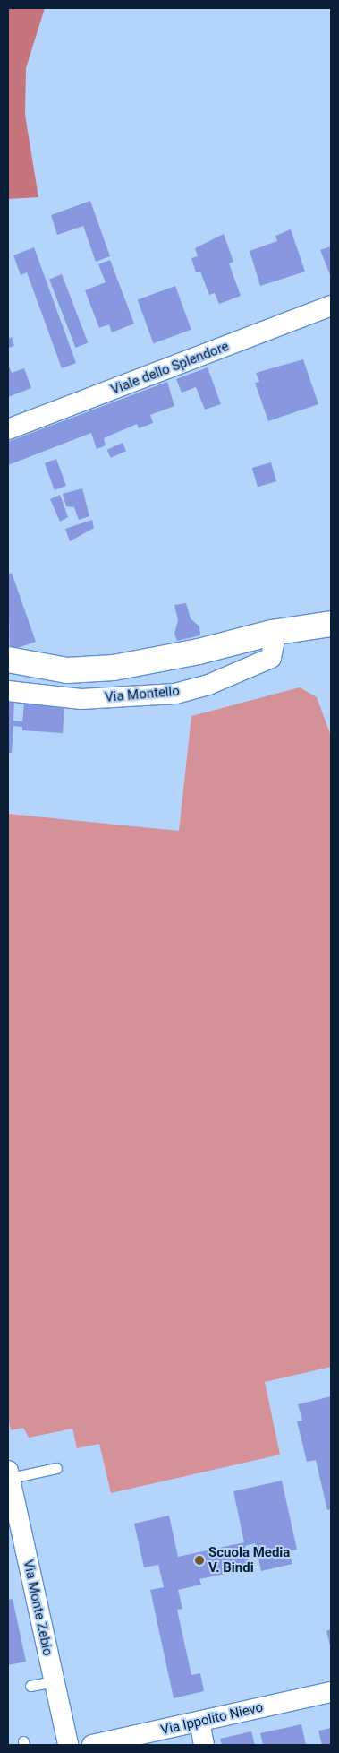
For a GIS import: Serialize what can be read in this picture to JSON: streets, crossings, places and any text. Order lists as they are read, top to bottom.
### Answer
{
  "streets": {
    "street": [
      "Viale dello Splendore",
      "Via Montello",
      "Via Monte Zebio",
      "Via Ippolito Nievo"
    ]
  },
  "places": ["Scuola Media V. Bindi"]
}
